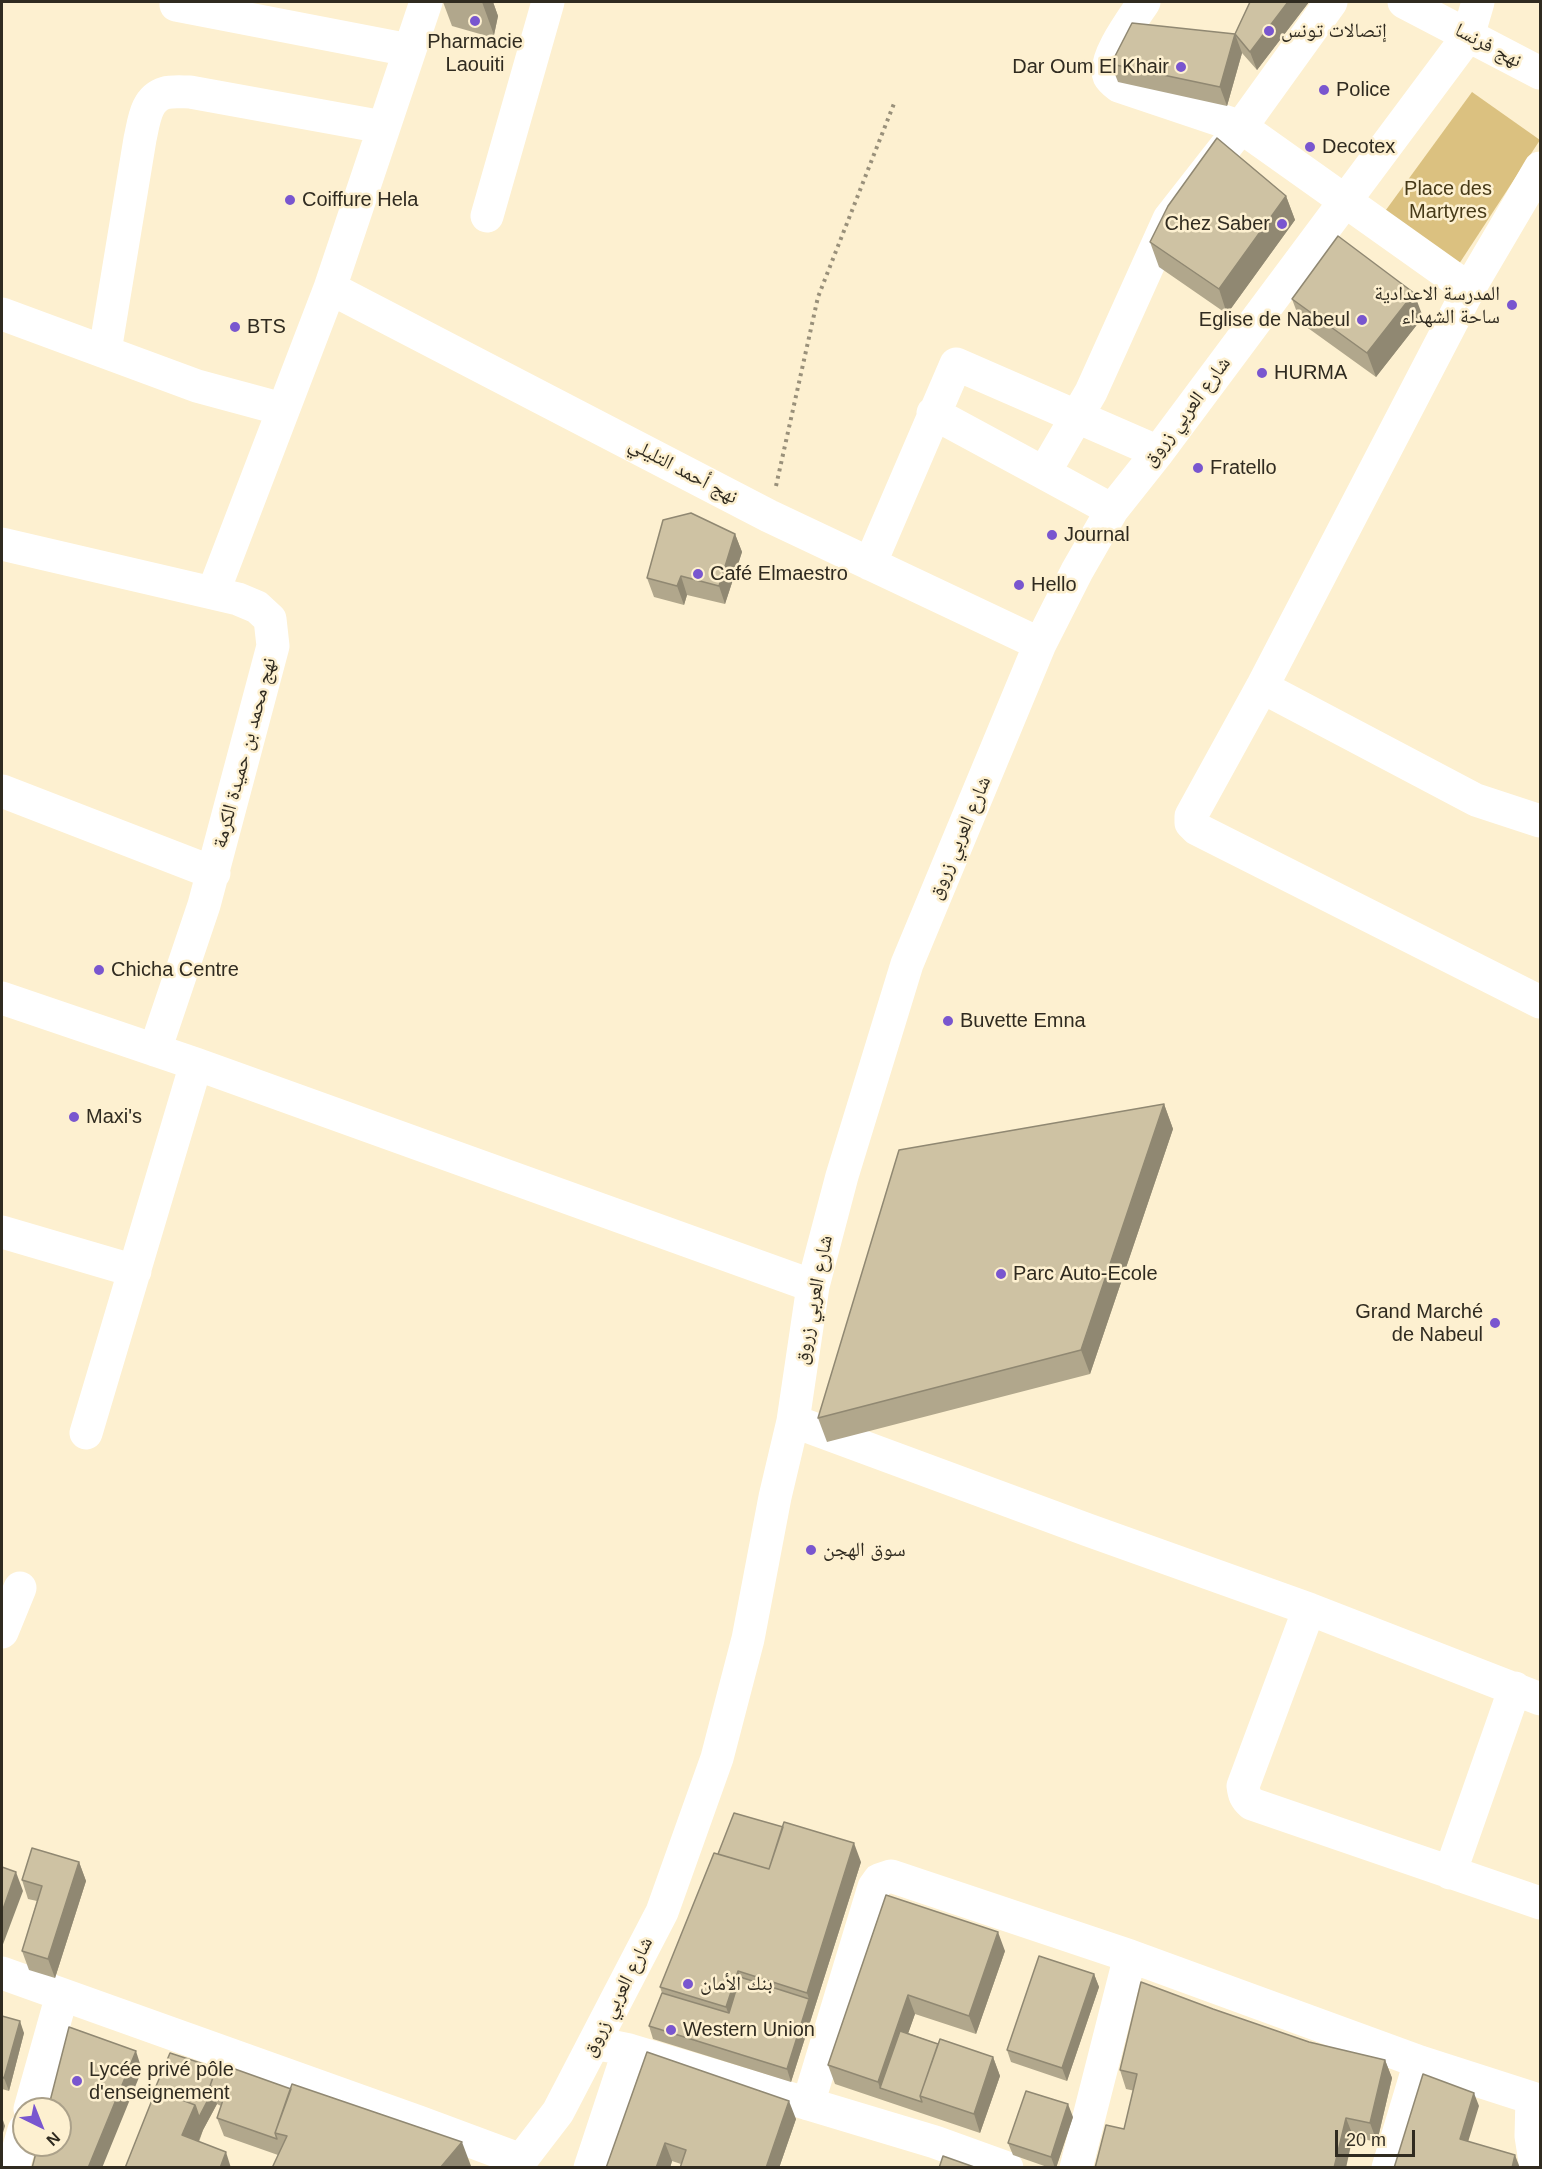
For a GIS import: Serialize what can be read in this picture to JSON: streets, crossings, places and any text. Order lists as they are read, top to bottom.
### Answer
{
  "streets": {
    "street": [
      "نهج فرنسا",
      "شارع العربي زروق",
      "نهج أحمد التليلي",
      "نهج محمد بن حميدة الكرمة"
    ]
  },
  "crossings": [
    ["نهج فرنسا", "شارع العربي زروق"],
    ["شارع العربي زروق", "نهج أحمد التليلي"]
  ],
  "parks": ["Place des Martyres"],
  "places": [
    "Pharmacie Laouiti",
    "إتصالات تونس",
    "Dar Oum El Khair",
    "Police",
    "Decotex",
    "Coiffure Hela",
    "Chez Saber",
    "المدرسة الاعدادية ساحة الشهداء",
    "Eglise de Nabeul",
    "BTS",
    "HURMA",
    "Fratello",
    "Journal",
    "Café Elmaestro",
    "Hello",
    "Chicha Centre",
    "Buvette Emna",
    "Maxi's",
    "Parc Auto-Ecole",
    "Grand Marché de Nabeul",
    "سوق الهجن",
    "بنك الأمان",
    "Western Union",
    "Lycée privé pôle d'enseignement"
  ],
  "scale_bar": "20 m",
  "north": "bottom right"
}
